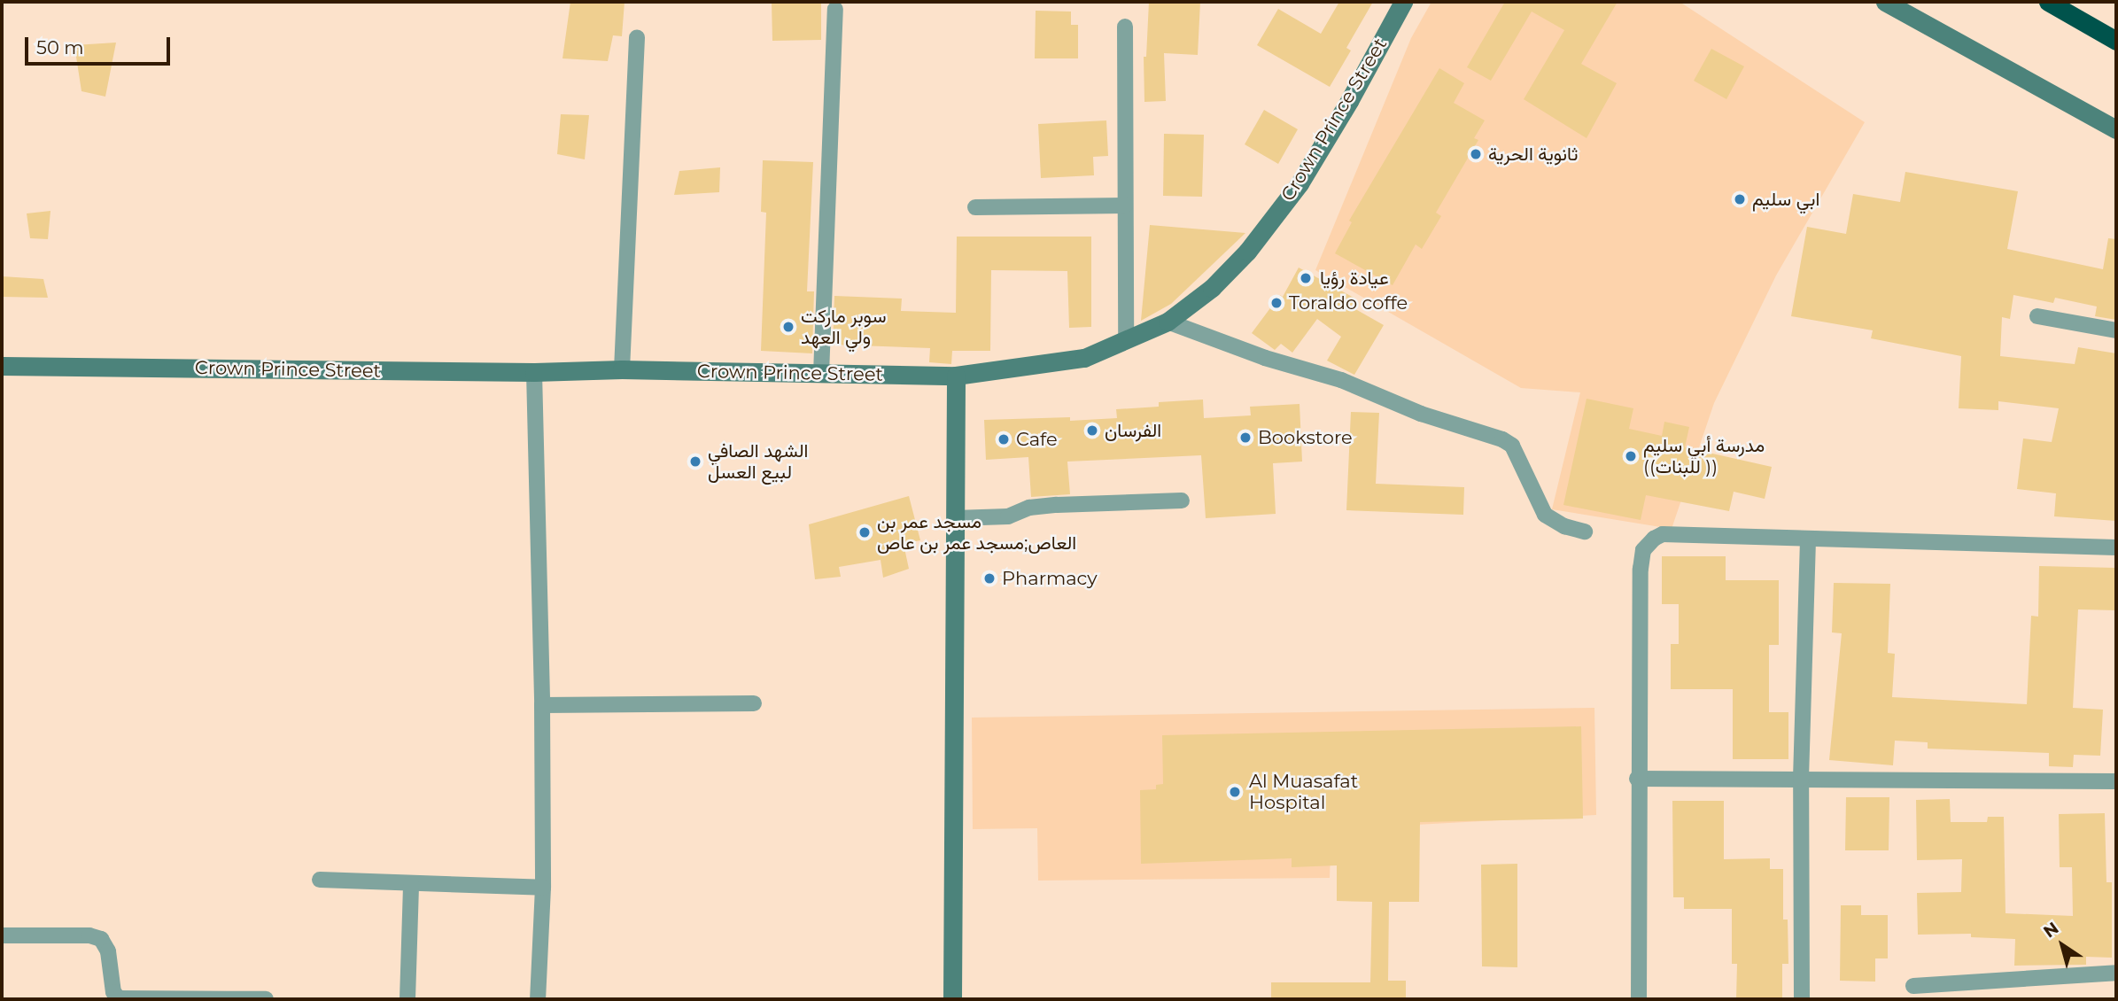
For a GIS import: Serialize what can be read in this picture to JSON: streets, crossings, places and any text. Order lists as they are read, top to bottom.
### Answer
{
  "streets": {
    "main road": ["Crown Prince Street"]
  },
  "places": [
    "ثانوية الحرية",
    "ابي سليم",
    "عيادة رؤيا",
    "Toraldo coffe",
    "سوبر ماركت ولي العهد",
    "الفرسان",
    "Bookstore",
    "Cafe",
    "مدرسة أبي سليم ((للبنات ))",
    "الشهد الصافي لبيع العسل",
    "مسجد عمر بن العاص;مسجد عمر بن عاص",
    "Pharmacy",
    "Al Muasafat Hospital"
  ],
  "scale_bar": "50 m",
  "north": "top left"
}
